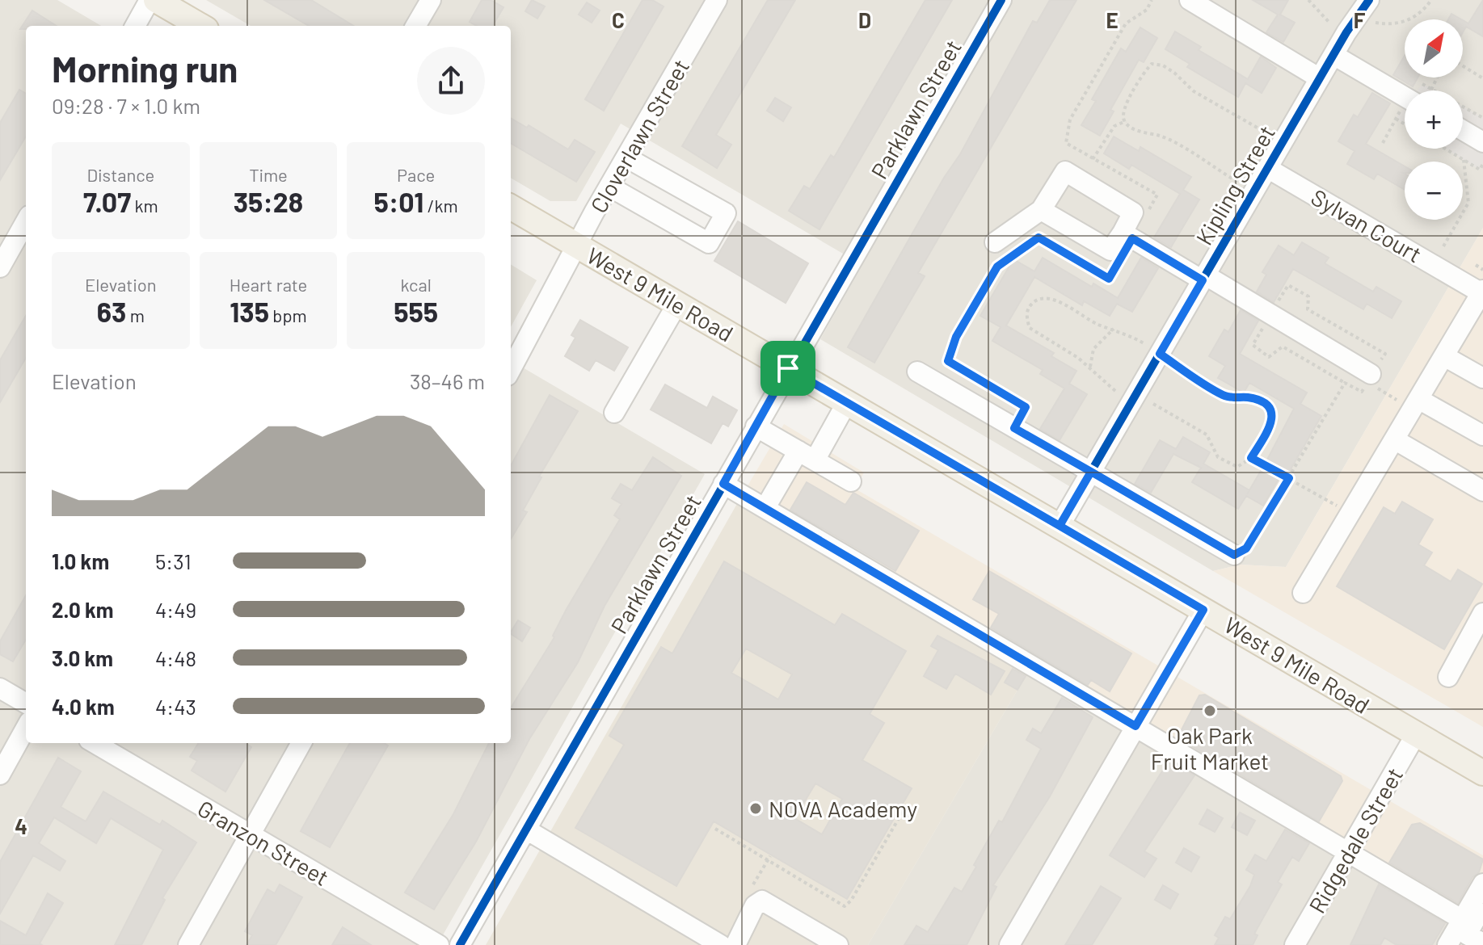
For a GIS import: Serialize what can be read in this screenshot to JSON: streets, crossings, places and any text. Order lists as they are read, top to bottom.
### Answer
{
  "streets": {
    "main road": ["West 9 Mile Road"],
    "street": [
      "Parklawn Street",
      "Cloverlawn Street",
      "Kipling Street",
      "Sylvan Court",
      "Ridgedale Street",
      "Granzon Street"
    ]
  },
  "crossings": [
    ["Parklawn Street", "West 9 Mile Road"],
    ["Cloverlawn Street", "West 9 Mile Road"],
    ["Kipling Street", "Sylvan Court"],
    ["Kipling Street", "West 9 Mile Road"],
    ["West 9 Mile Road", "Ridgedale Street"]
  ],
  "places": ["Oak Park Fruit Market", "NOVA Academy"],
  "north": "top right",
  "page": {
    "map_buttons": ["+", "−"],
    "heading": ["Morning run", "09:28 · 7 × 1.0 km"],
    "stats": [
      ["Distance", "7.07 km"],
      ["Time", "35:28"],
      ["Pace", "5:01 /km"],
      ["Elevation", "63 m"],
      ["Heart rate", "135 bpm"],
      ["kcal", "555"]
    ],
    "chart": ["Elevation", "38–46 m"],
    "list": [
      {
        "name": "1.0 km",
        "note": "5:31"
      },
      {
        "name": "2.0 km",
        "note": "4:49"
      },
      {
        "name": "3.0 km",
        "note": "4:48"
      },
      {
        "name": "4.0 km",
        "note": "4:43"
      }
    ]
  },
  "grid": {
    "columns": [
      "C",
      "D",
      "E",
      "F"
    ],
    "rows": ["4"]
  }
}
